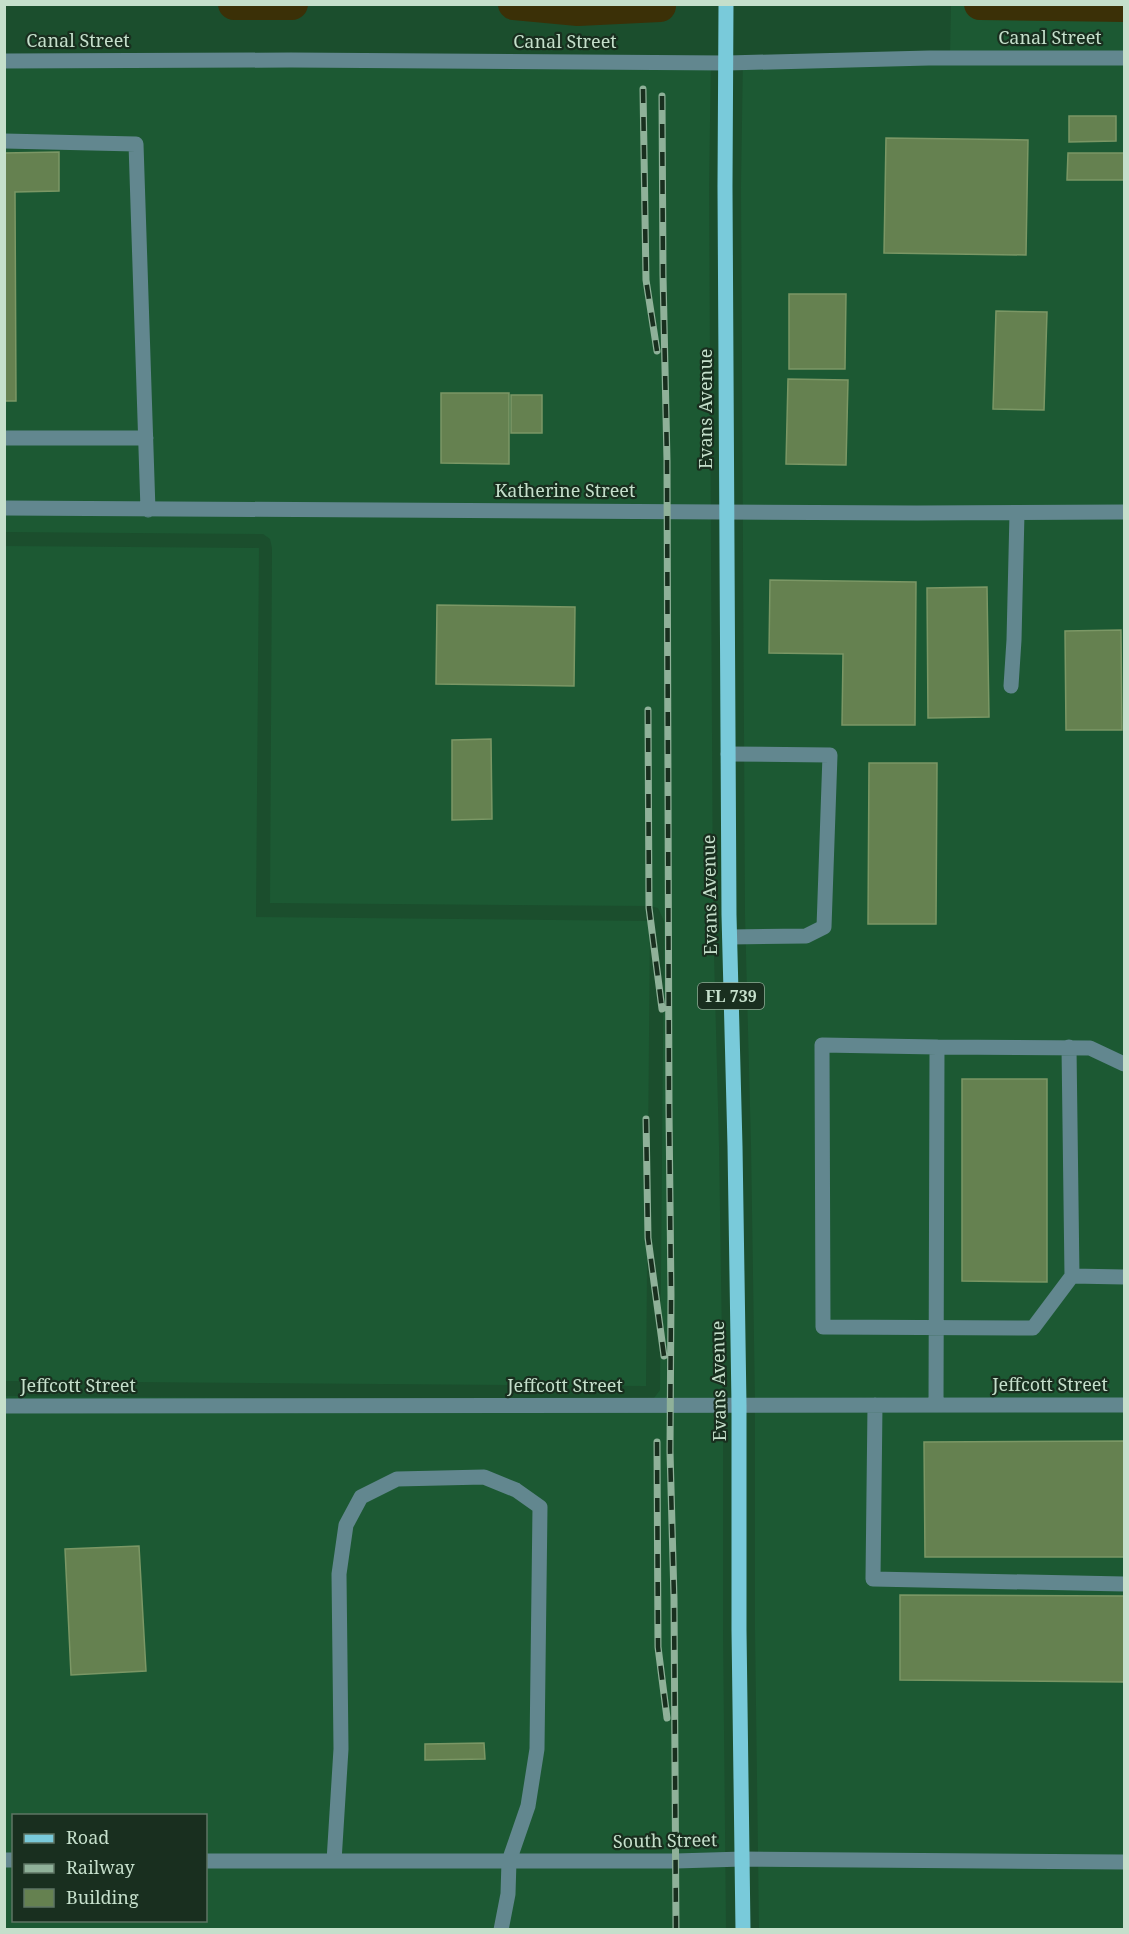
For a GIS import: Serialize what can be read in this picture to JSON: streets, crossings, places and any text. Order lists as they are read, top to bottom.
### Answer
{
  "streets": {
    "main road": ["Evans Avenue", "FL 739"],
    "street": [
      "Canal Street",
      "Katherine Street",
      "Jeffcott Street",
      "South Street"
    ]
  },
  "crossings": [
    ["Canal Street", "Evans Avenue"],
    ["Evans Avenue", "Katherine Street"],
    ["Evans Avenue", "Jeffcott Street"],
    ["Evans Avenue", "South Street"]
  ],
  "legend": ["Road", "Railway", "Building"]
}
